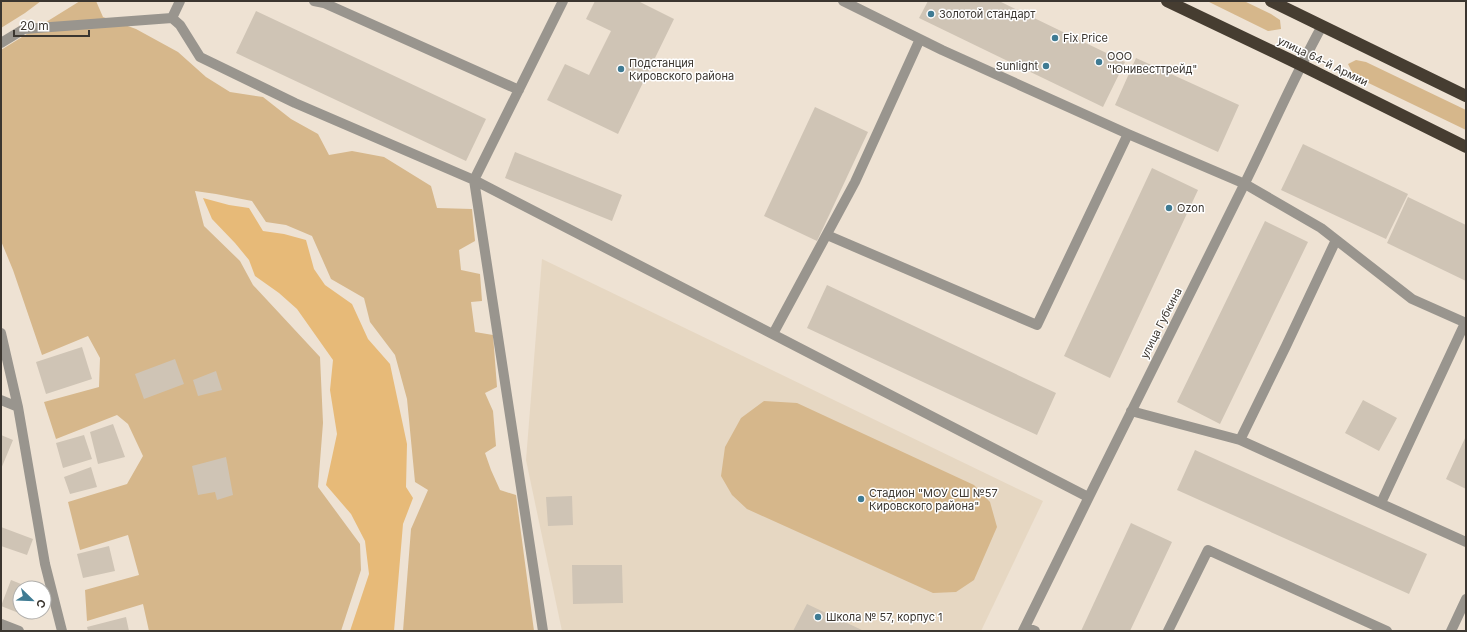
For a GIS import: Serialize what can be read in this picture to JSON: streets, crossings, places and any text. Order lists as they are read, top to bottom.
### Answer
{
  "streets": {
    "highway": ["улица 64-й Армии"],
    "street": ["улица Губкина"]
  },
  "crossings": [
    ["улица 64-й Армии", "улица Губкина"]
  ],
  "places": [
    "Золотой стандарт",
    "Fix Price",
    "ООО \"Юнивесттрейд\"",
    "Sunlight",
    "Подстанция Кировского района",
    "Ozon",
    "Стадион \"МОУ СШ №57 Кировского района\"",
    "Школа № 57, корпус 1"
  ],
  "scale_bar": "20 m",
  "north": "bottom right"
}
